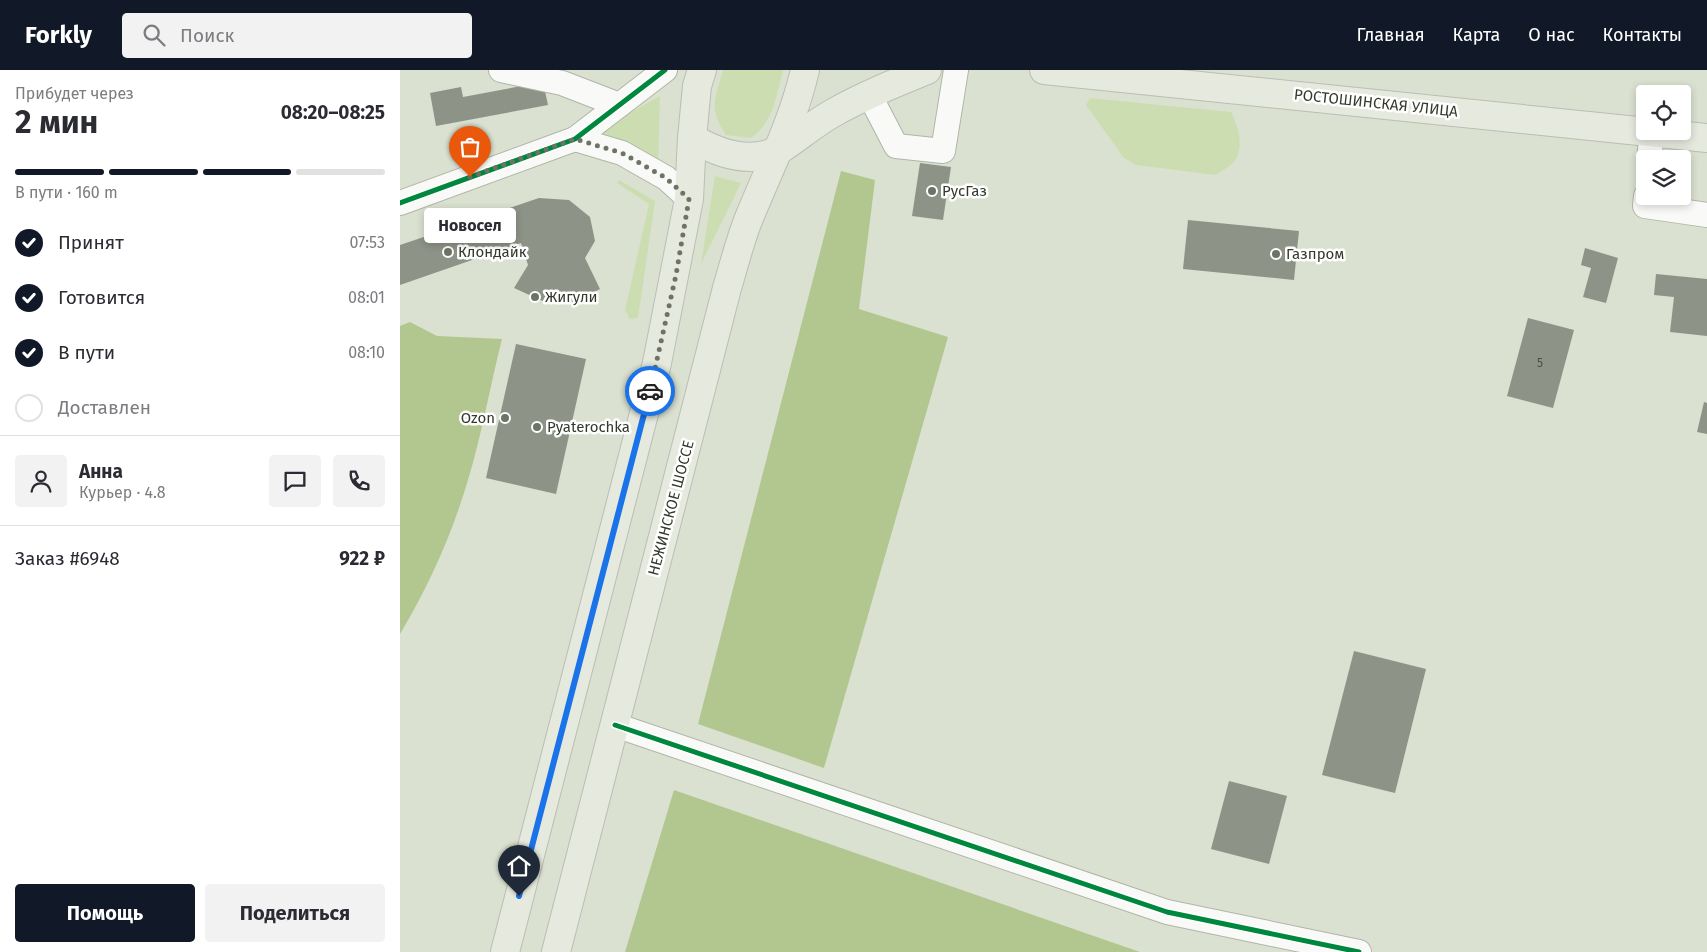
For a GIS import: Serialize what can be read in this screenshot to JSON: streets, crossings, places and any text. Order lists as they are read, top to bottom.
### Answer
{
  "streets": {
    "main road": ["РОСТОШИНСКАЯ УЛИЦА", "НЕЖИНСКОЕ ШОССЕ"]
  },
  "places": [
    "Новосел",
    "РусГаз",
    "Клондайк",
    "Газпром",
    "Жигули",
    "Ozon",
    "Pyaterochka"
  ],
  "house_numbers": ["5"],
  "page": {
    "header": "Forkly",
    "search": "Поиск",
    "nav": [
      "Главная",
      "Карта",
      "О нас",
      "Контакты"
    ],
    "heading": ["2 мин", "Прибудет через", "08:20–08:25"],
    "panel": [
      "Анна",
      "Курьер · 4.8",
      "Заказ #6948",
      "922 ₽"
    ],
    "bar": "В пути · 160 m",
    "bubble": "Новосел",
    "list": [
      ["Принят", "07:53"],
      ["Готовится", "08:01"],
      ["В пути", "08:10"],
      "Доставлен"
    ],
    "buttons": ["Помощь", "Поделиться"]
  }
}
